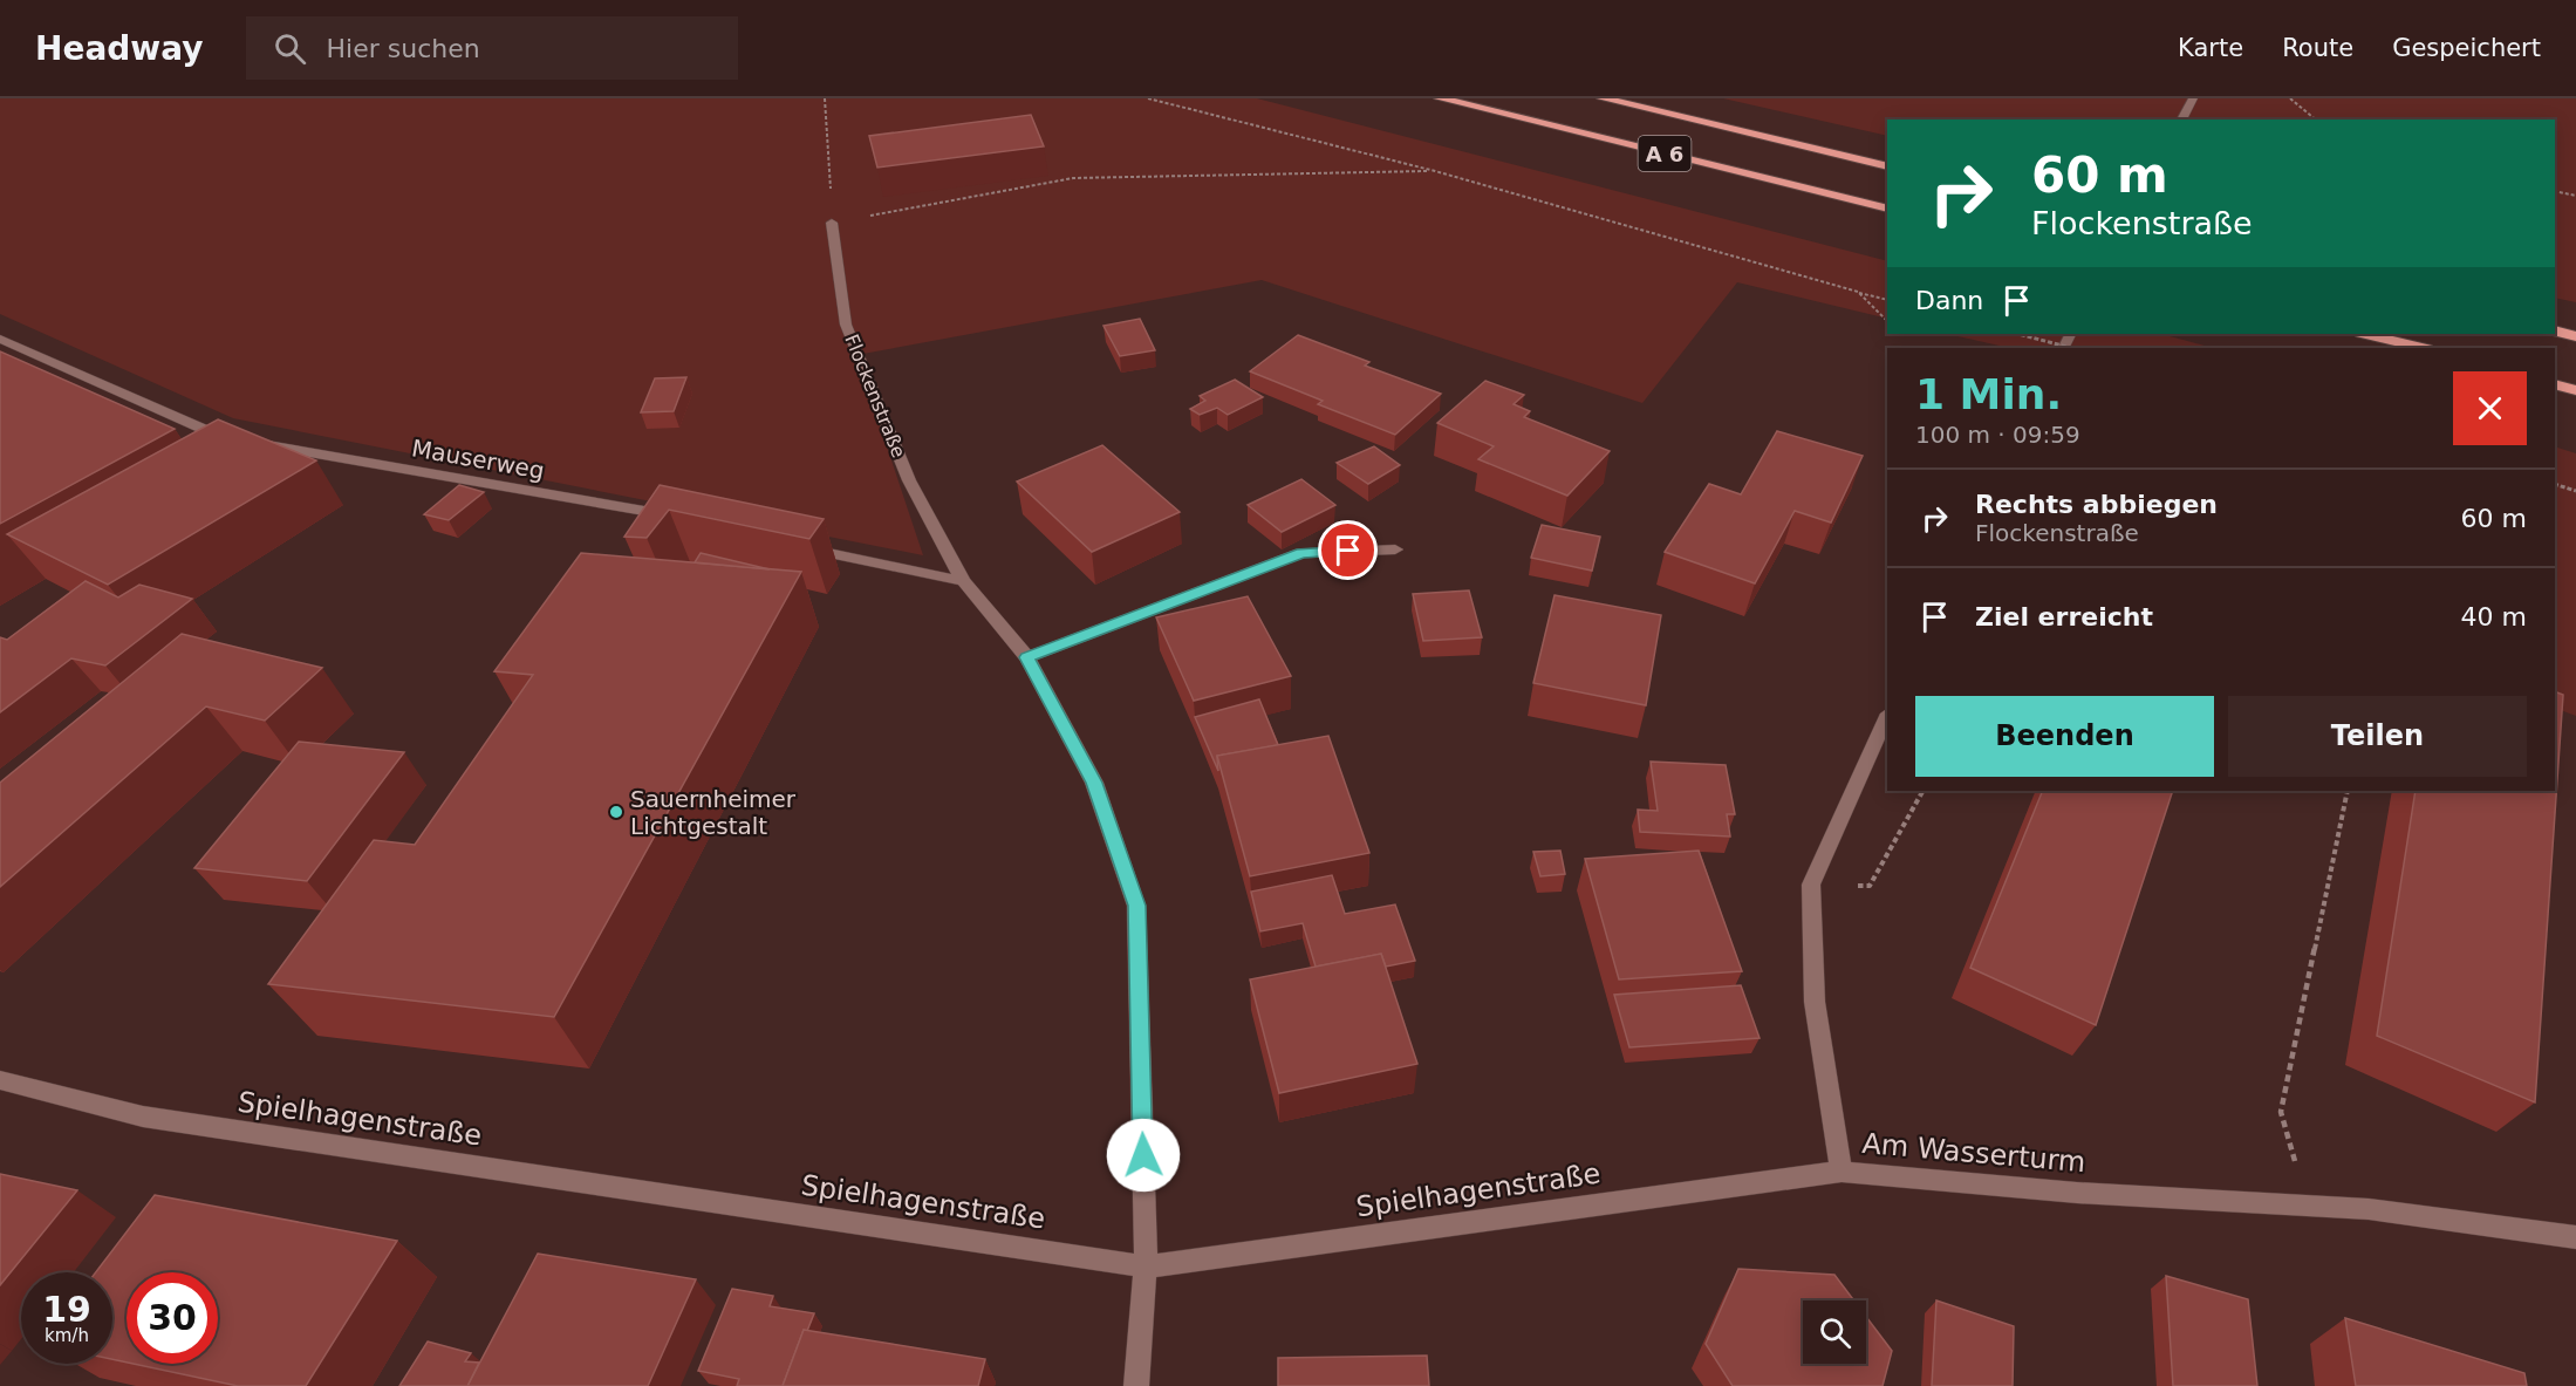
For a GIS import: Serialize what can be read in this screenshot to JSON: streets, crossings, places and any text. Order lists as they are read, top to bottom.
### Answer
{
  "streets": {
    "highway": ["A 6"],
    "street": [
      "Flockenstraße",
      "Mauserweg",
      "Spielhagenstraße",
      "Am Wasserturm"
    ]
  },
  "crossings": [
    ["Flockenstraße", "Spielhagenstraße"],
    ["Spielhagenstraße", "Am Wasserturm"]
  ],
  "places": ["Sauernheimer Lichtgestalt"],
  "page": {
    "header": "Headway",
    "search": "Hier suchen",
    "nav": ["Karte", "Route", "Gespeichert"],
    "turn": ["60 m", "Flockenstraße"],
    "then": "Dann",
    "heading": ["1 Min.", "100 m · 09:59"],
    "list": [
      {
        "name": "Rechts abbiegen",
        "note": "Flockenstraße",
        "value": "60 m"
      },
      {
        "name": "Ziel erreicht",
        "value": "40 m"
      }
    ],
    "buttons": ["Beenden", "Teilen"],
    "speed": "19 km/h",
    "limit": "30"
  }
}
